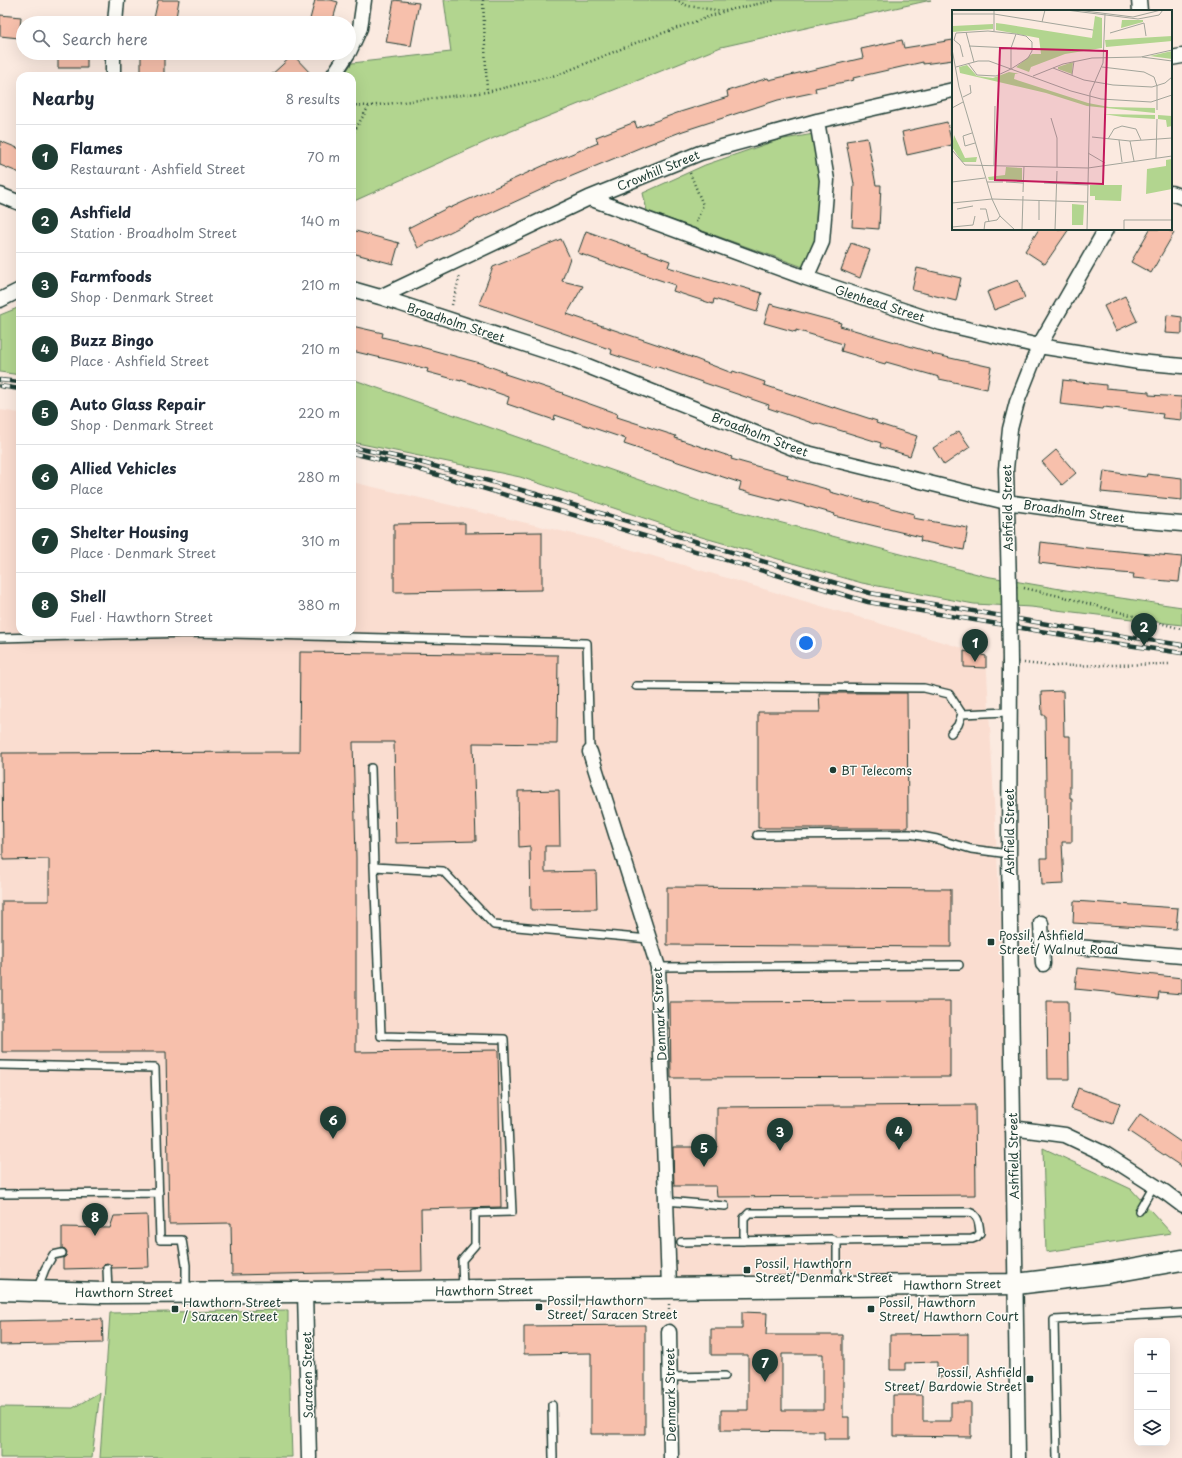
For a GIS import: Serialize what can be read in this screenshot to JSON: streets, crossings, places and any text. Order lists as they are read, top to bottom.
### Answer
{
  "streets": {
    "main road": ["Hawthorn Street"],
    "street": [
      "Crowhill Street",
      "Glenhead Street",
      "Broadholm Street",
      "Ashfield Street",
      "Denmark Street",
      "Saracen Street"
    ]
  },
  "crossings": [
    ["Crowhill Street", "Glenhead Street"],
    ["Crowhill Street", "Broadholm Street"],
    ["Glenhead Street", "Ashfield Street"],
    ["Broadholm Street", "Ashfield Street"],
    ["Ashfield Street", "Hawthorn Street"],
    ["Denmark Street", "Hawthorn Street"],
    ["Hawthorn Street", "Saracen Street"]
  ],
  "places": {
    "other": ["BT Telecoms"],
    "transit": [
      "Possil, Ashfield Street/ Walnut Road",
      "Possil, Hawthorn Street/ Denmark Street",
      "Possil, Hawthorn Street/ Saracen Street",
      "Hawthorn Street / Saracen Street",
      "Possil, Hawthorn Street/ Hawthorn Court",
      "Possil, Ashfield Street/ Bardowie Street"
    ]
  },
  "page": {
    "search": "Search here",
    "heading": ["Nearby", "8 results"],
    "list": [
      {
        "mark": "1",
        "name": "Flames",
        "note": "Restaurant · Ashfield Street",
        "value": "70 m"
      },
      {
        "mark": "2",
        "name": "Ashfield",
        "note": "Station · Broadholm Street",
        "value": "140 m"
      },
      {
        "mark": "3",
        "name": "Farmfoods",
        "note": "Shop · Denmark Street",
        "value": "210 m"
      },
      {
        "mark": "4",
        "name": "Buzz Bingo",
        "note": "Place · Ashfield Street",
        "value": "210 m"
      },
      {
        "mark": "5",
        "name": "Auto Glass Repair",
        "note": "Shop · Denmark Street",
        "value": "220 m"
      },
      {
        "mark": "6",
        "name": "Allied Vehicles",
        "note": "Place",
        "value": "280 m"
      },
      {
        "mark": "7",
        "name": "Shelter Housing",
        "note": "Place · Denmark Street",
        "value": "310 m"
      },
      {
        "mark": "8",
        "name": "Shell",
        "note": "Fuel · Hawthorn Street",
        "value": "380 m"
      }
    ],
    "pins": [
      "2",
      "1",
      "6",
      "4",
      "3",
      "5",
      "8",
      "7"
    ],
    "map_buttons": ["+", "−"]
  }
}
